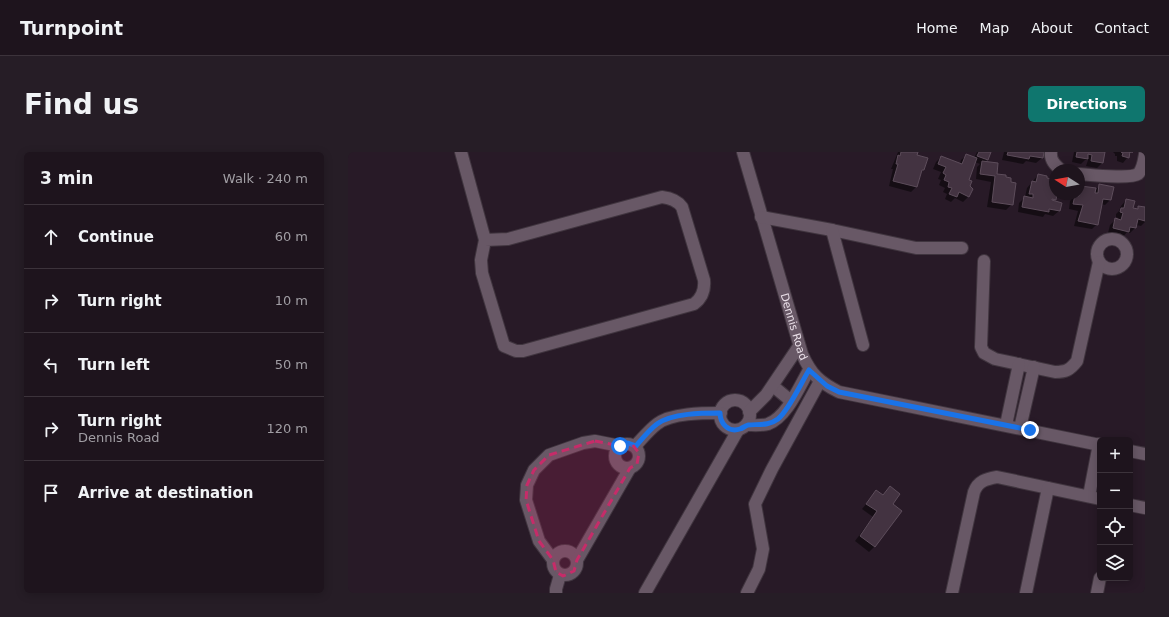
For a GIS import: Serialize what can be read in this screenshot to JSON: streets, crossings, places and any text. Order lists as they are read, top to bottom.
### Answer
{
  "streets": {
    "street": ["Dennis Road"]
  },
  "north": "left",
  "page": {
    "header": "Turnpoint",
    "nav": [
      "Home",
      "Map",
      "About",
      "Contact"
    ],
    "buttons": "Directions",
    "title": "Find us",
    "heading": ["3 min", "Walk · 240 m"],
    "list": [
      ["Continue", "60 m"],
      ["Turn right", "10 m"],
      ["Turn left", "50 m"],
      ["Turn right", "Dennis Road", "120 m"],
      "Arrive at destination"
    ],
    "map_buttons": ["+", "−"]
  }
}
